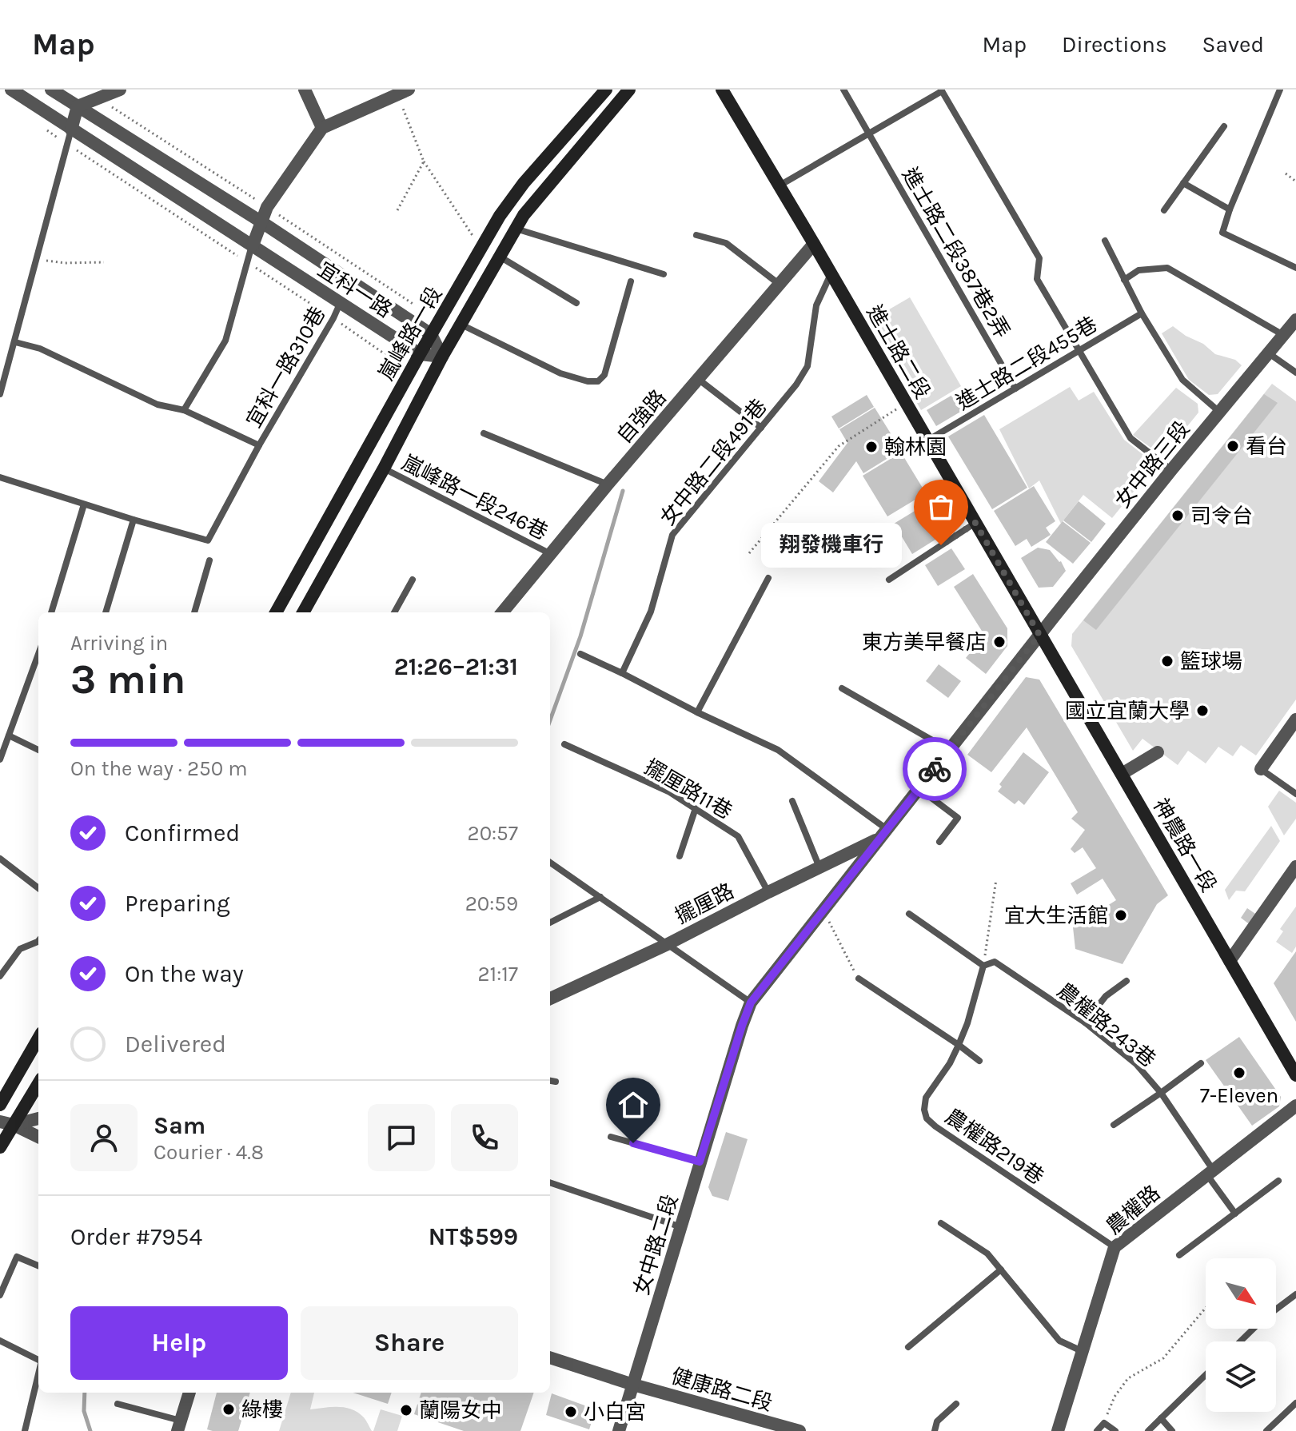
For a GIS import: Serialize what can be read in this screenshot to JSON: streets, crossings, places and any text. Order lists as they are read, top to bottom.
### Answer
{
  "streets": {
    "main road": ["嵐峰路一段", "進士路二段", "神農路一段"],
    "street": [
      "宜科一路",
      "自強路",
      "女中路三段",
      "擺厘路",
      "農權路",
      "女中路二段",
      "健康路二段"
    ],
    "lane": [
      "進士路二段387巷2弄",
      "進士路二段455巷",
      "宜科一路310巷",
      "女中路二段491巷",
      "嵐峰路一段246巷",
      "擺厘路11巷",
      "農權路243巷",
      "農權路219巷"
    ]
  },
  "crossings": [
    ["進士路二段387巷2弄", "進士路二段455巷"],
    ["宜科一路", "嵐峰路一段"],
    ["宜科一路", "宜科一路310巷"],
    ["嵐峰路一段", "嵐峰路一段246巷"],
    ["進士路二段", "進士路二段455巷"],
    ["進士路二段", "自強路"],
    ["進士路二段", "女中路二段491巷"],
    ["進士路二段", "女中路三段"],
    ["進士路二段", "神農路一段"],
    ["進士路二段", "女中路二段"],
    ["自強路", "嵐峰路一段246巷"],
    ["女中路三段", "神農路一段"],
    ["女中路三段", "女中路二段"],
    ["擺厘路11巷", "擺厘路"],
    ["神農路一段", "女中路二段"],
    ["擺厘路", "女中路二段"],
    ["農權路243巷", "農權路"],
    ["農權路219巷", "農權路"],
    ["女中路二段", "健康路二段"]
  ],
  "places": [
    "看台",
    "翰林園",
    "司令台",
    "翔發機車行",
    "東方美早餐店",
    "籃球場",
    "國立宜蘭大學",
    "宜大生活館",
    "7-Eleven",
    "綠樓",
    "蘭陽女中",
    "小白宮"
  ],
  "north": "bottom right",
  "page": {
    "header": "Map",
    "nav": ["Map", "Directions", "Saved"],
    "bubble": "翔發機車行",
    "heading": ["3 min", "Arriving in", "21:26–21:31"],
    "panel": [
      "Sam",
      "Courier · 4.8",
      "Order #7954",
      "NT$599"
    ],
    "bar": "On the way · 250 m",
    "list": [
      ["Confirmed", "20:57"],
      ["Preparing", "20:59"],
      ["On the way", "21:17"],
      "Delivered"
    ],
    "buttons": ["Help", "Share"]
  }
}
